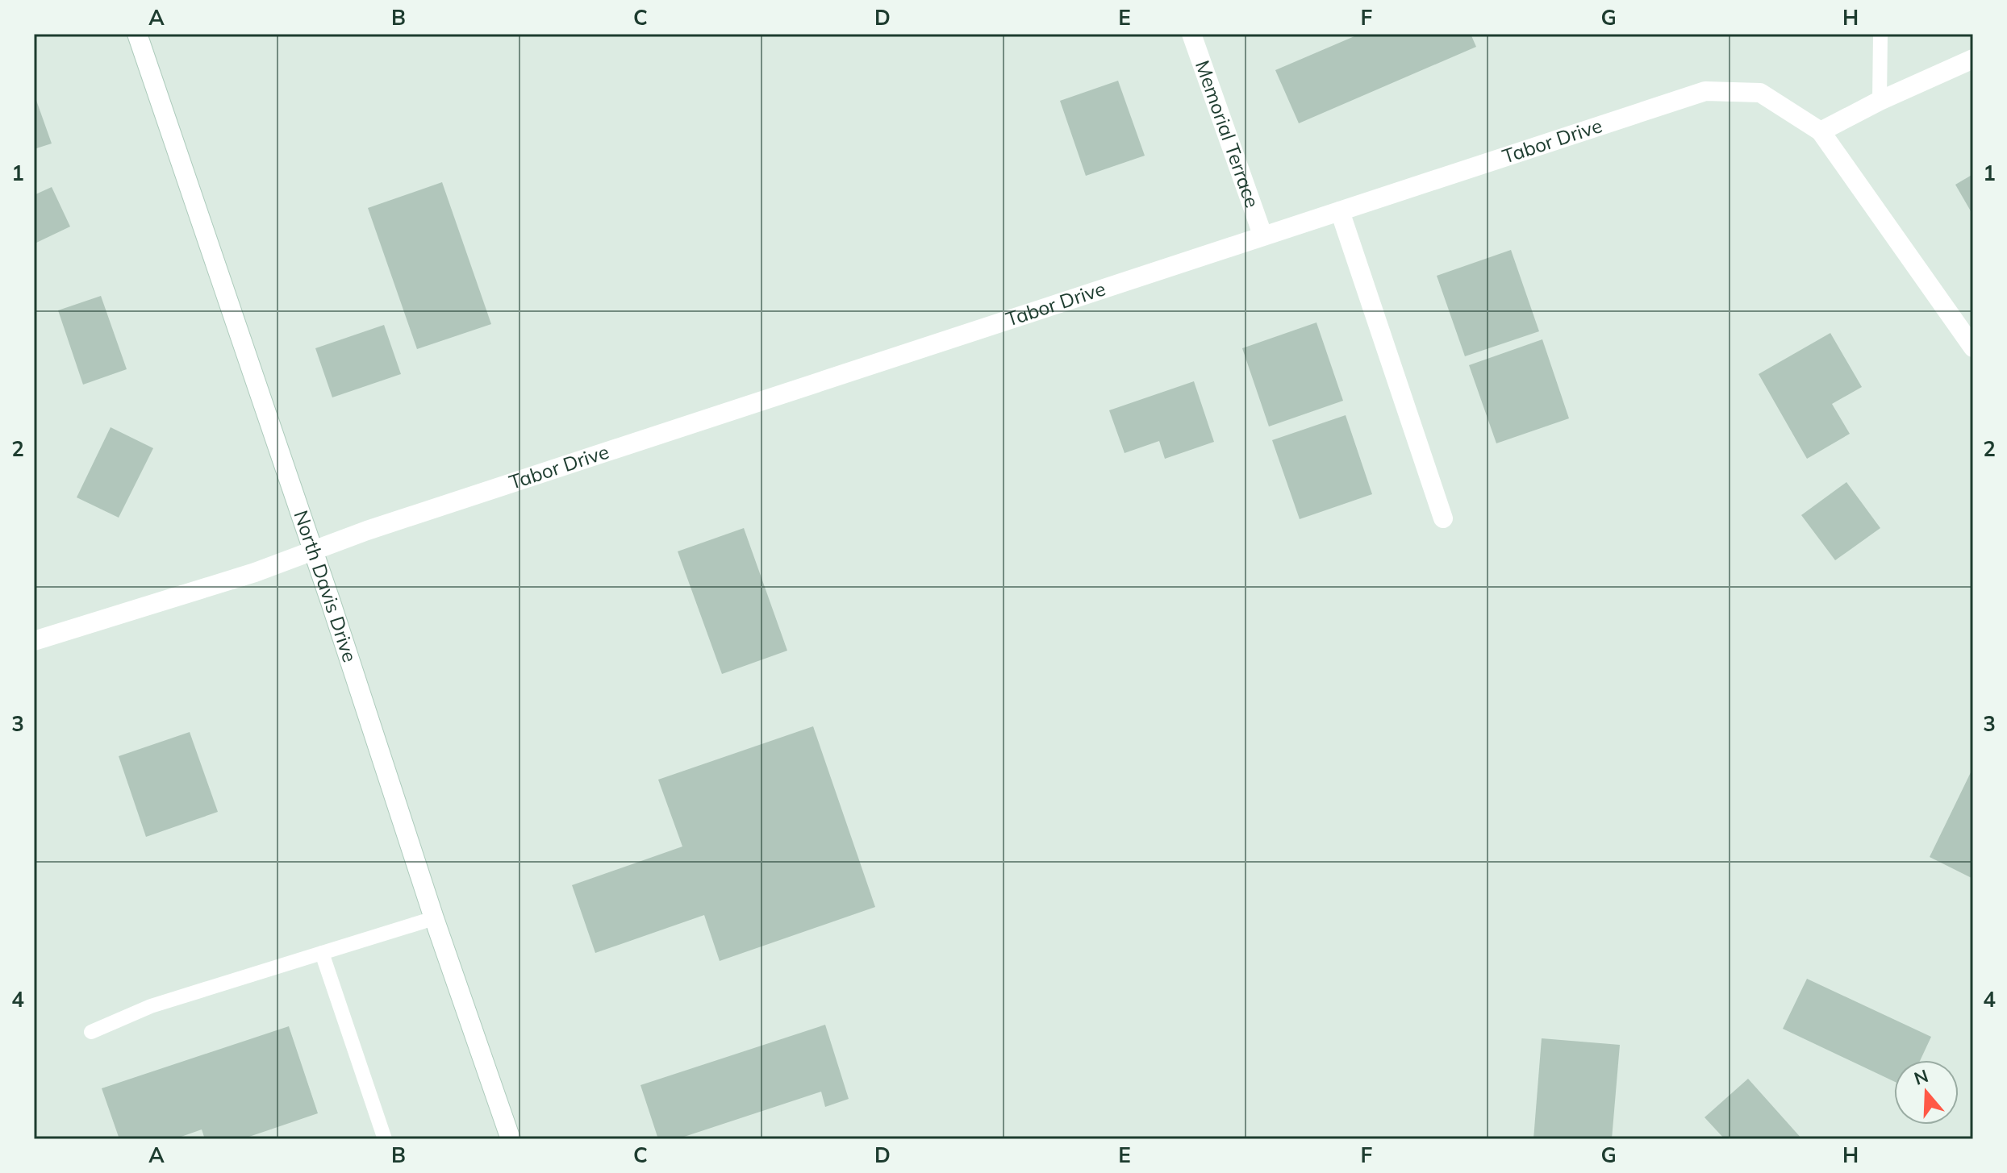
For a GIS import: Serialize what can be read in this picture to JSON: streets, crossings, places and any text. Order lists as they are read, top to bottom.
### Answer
{
  "streets": {
    "street": ["Memorial Terrace", "Tabor Drive", "North Davis Drive"]
  },
  "crossings": [
    ["Memorial Terrace", "Tabor Drive"],
    ["Tabor Drive", "North Davis Drive"]
  ],
  "north": "top",
  "grid": {
    "columns": [
      "A",
      "B",
      "C",
      "D",
      "E",
      "F",
      "G",
      "H"
    ],
    "rows": [
      "1",
      "2",
      "3",
      "4"
    ]
  }
}
